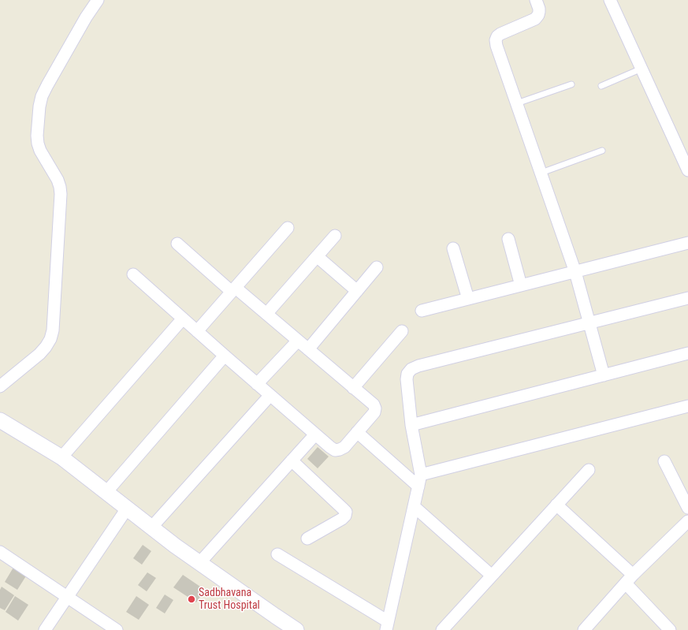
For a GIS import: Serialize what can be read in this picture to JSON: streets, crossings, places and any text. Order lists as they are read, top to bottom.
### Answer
{
  "places": ["Sadbhavana Trust Hospital"]
}
